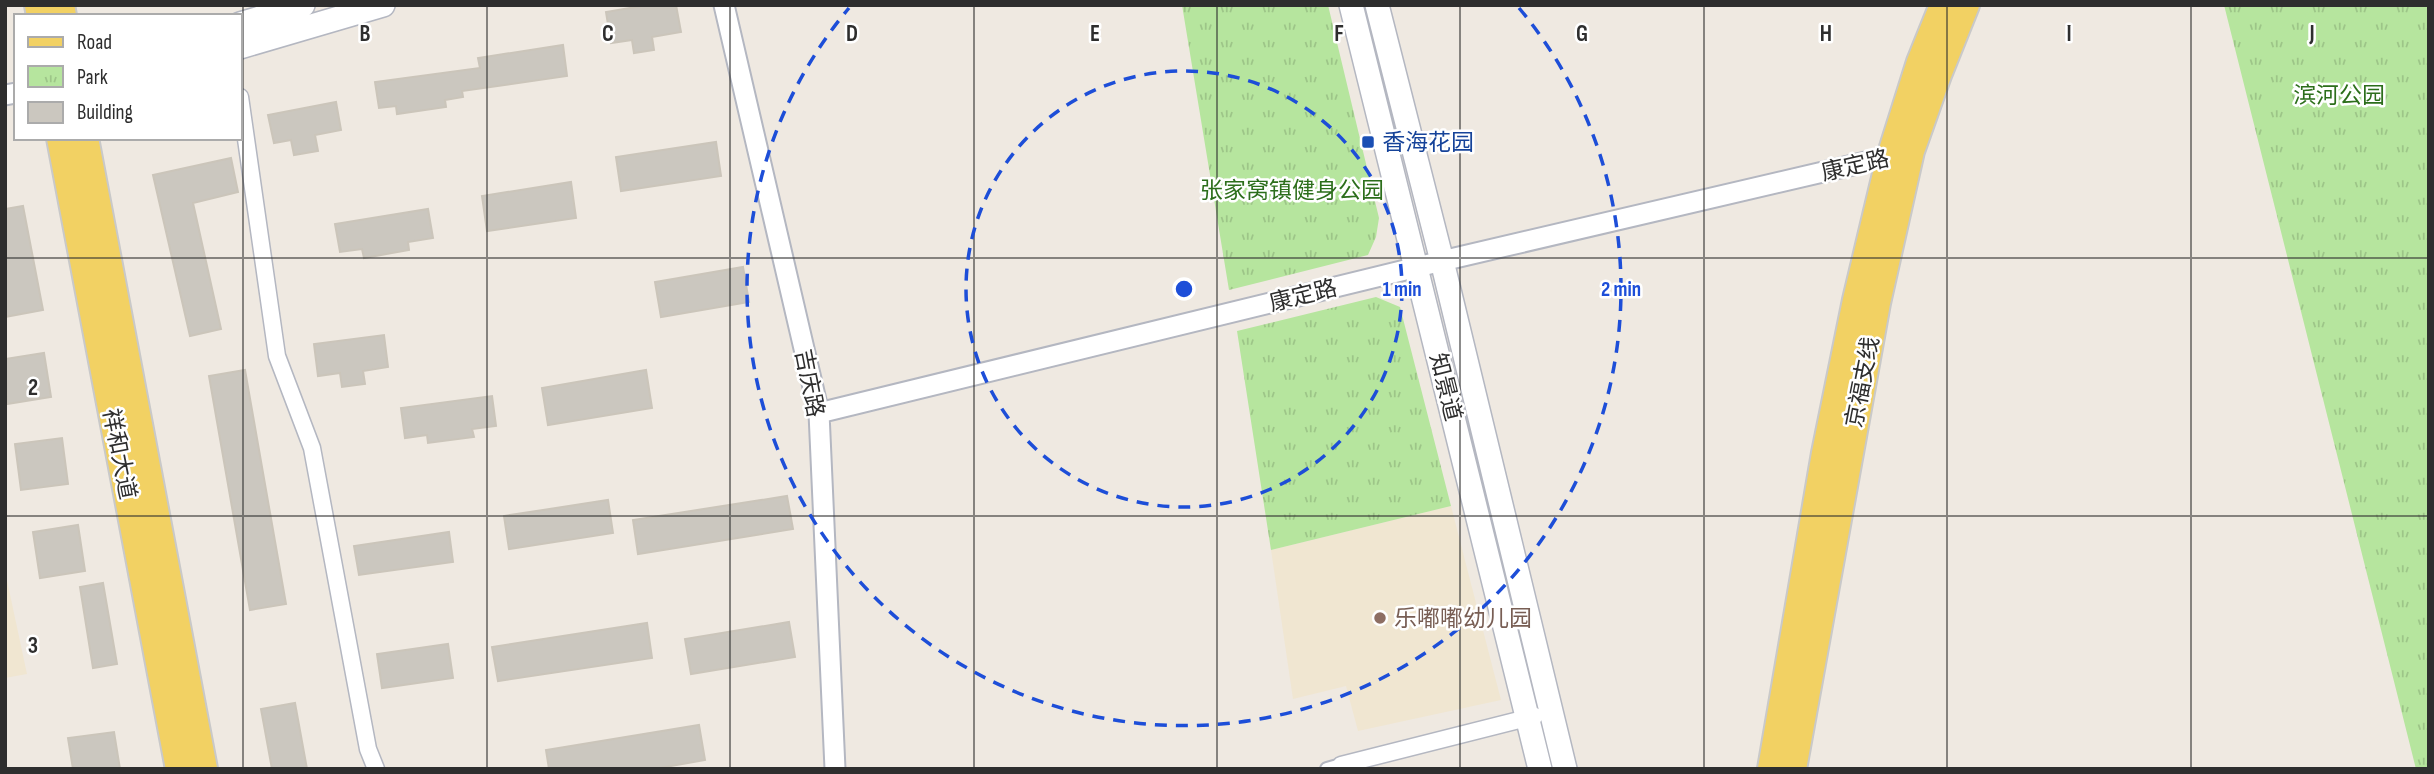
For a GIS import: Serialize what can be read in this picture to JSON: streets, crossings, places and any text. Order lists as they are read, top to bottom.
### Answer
{
  "streets": {
    "main road": ["京福支线", "知景道", "祥和大道"],
    "street": ["康定路", "吉庆路"]
  },
  "crossings": [
    ["康定路", "京福支线"],
    ["康定路", "吉庆路"],
    ["康定路", "知景道"]
  ],
  "parks": ["滨河公园", "张家窝镇健身公园"],
  "places": {
    "transit": ["香海花园"],
    "other": ["乐嘟嘟幼儿园"]
  },
  "legend": ["Road", "Park", "Building"],
  "grid": {
    "columns": [
      "B",
      "C",
      "D",
      "E",
      "F",
      "G",
      "H",
      "I",
      "J"
    ],
    "rows": ["2", "3"]
  },
  "rings": ["1 min", "2 min"]
}
